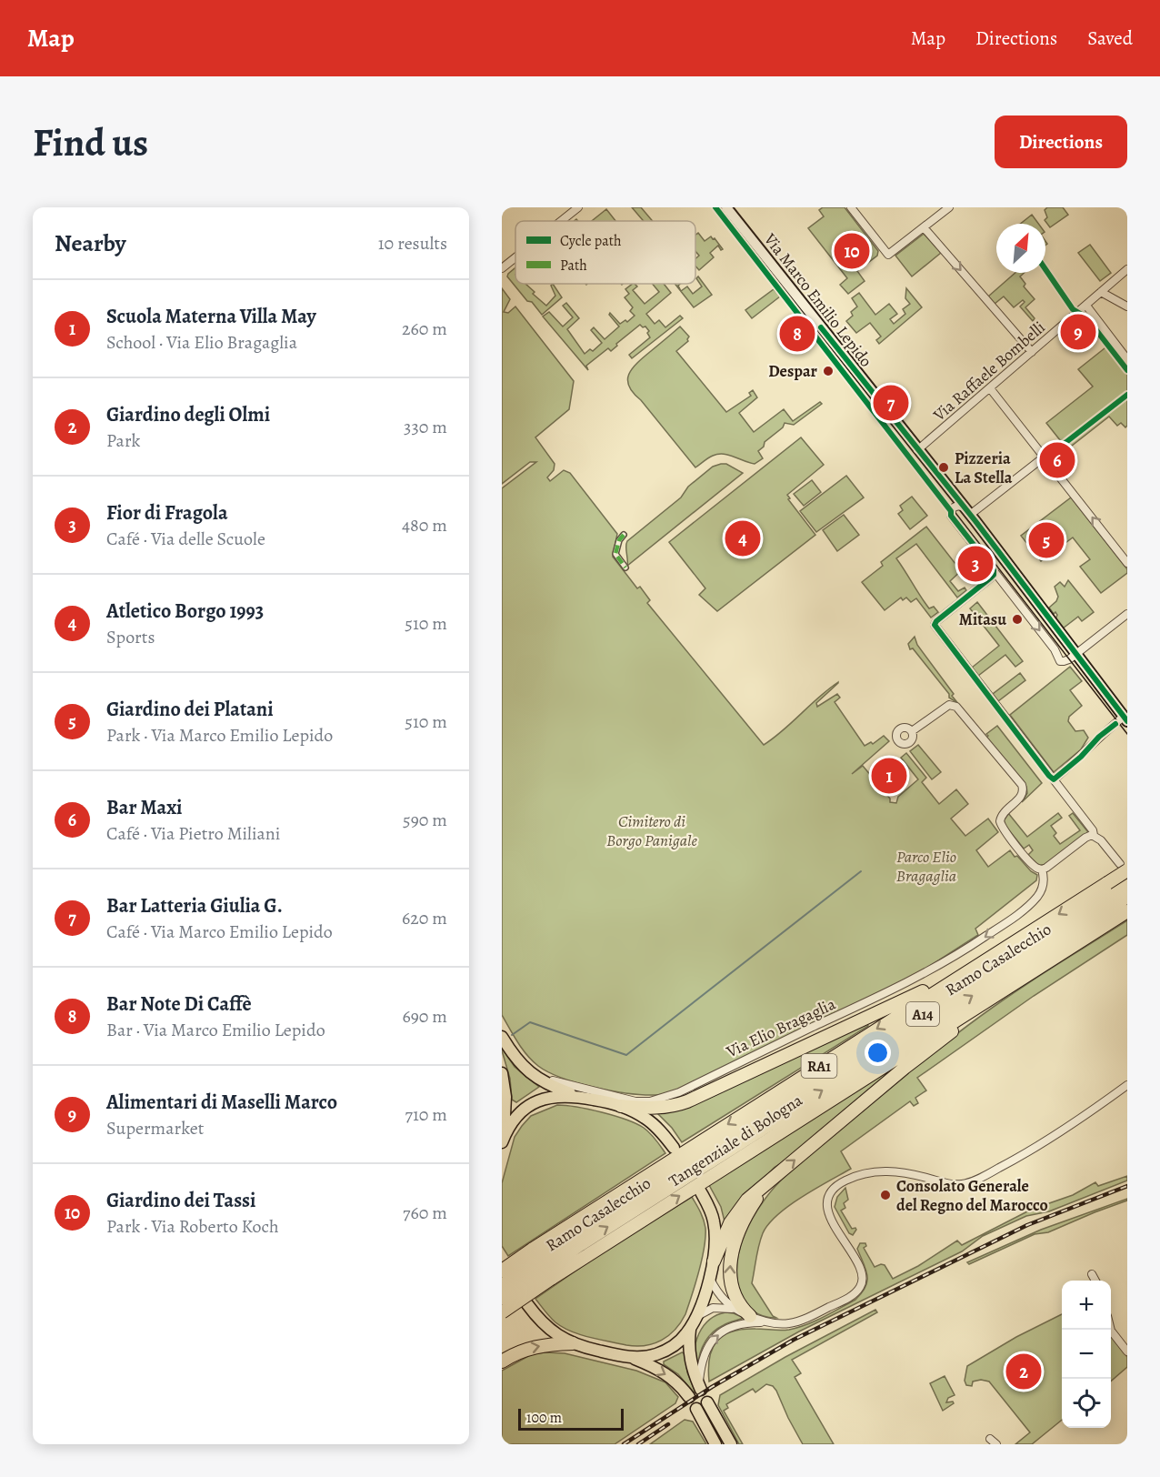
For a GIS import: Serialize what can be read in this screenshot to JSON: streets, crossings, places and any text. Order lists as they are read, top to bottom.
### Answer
{
  "streets": {
    "highway": [
      "Ramo Casalecchio",
      "A14",
      "RA1",
      "Tangenziale di Bologna"
    ],
    "main road": ["Via Marco Emilio Lepido"],
    "street": ["Via Raffaele Bombelli", "Via Elio Bragaglia"]
  },
  "crossings": [
    ["Via Marco Emilio Lepido", "Via Raffaele Bombelli"],
    ["Ramo Casalecchio", "Tangenziale di Bologna"]
  ],
  "one_way": ["Via Elio Bragaglia"],
  "parks": ["Cimitero di Borgo Panigale", "Parco Elio Bragaglia"],
  "places": [
    "Despar",
    "Pizzeria La Stella",
    "Mitasu",
    "Consolato Generale del Regno del Marocco"
  ],
  "legend": ["Cycle path", "Path"],
  "scale_bar": "100 m",
  "north": "top right",
  "page": {
    "header": "Map",
    "nav": ["Map", "Directions", "Saved"],
    "buttons": "Directions",
    "title": "Find us",
    "heading": ["Nearby", "10 results"],
    "pins": [
      "10",
      "9",
      "8",
      "7",
      "6",
      "4",
      "5",
      "3",
      "1",
      "2"
    ],
    "list": [
      {
        "mark": "1",
        "name": "Scuola Materna Villa May",
        "note": "School · Via Elio Bragaglia",
        "value": "260 m"
      },
      {
        "mark": "2",
        "name": "Giardino degli Olmi",
        "note": "Park",
        "value": "330 m"
      },
      {
        "mark": "3",
        "name": "Fior di Fragola",
        "note": "Café · Via delle Scuole",
        "value": "480 m"
      },
      {
        "mark": "4",
        "name": "Atletico Borgo 1993",
        "note": "Sports",
        "value": "510 m"
      },
      {
        "mark": "5",
        "name": "Giardino dei Platani",
        "note": "Park · Via Marco Emilio Lepido",
        "value": "510 m"
      },
      {
        "mark": "6",
        "name": "Bar Maxi",
        "note": "Café · Via Pietro Miliani",
        "value": "590 m"
      },
      {
        "mark": "7",
        "name": "Bar Latteria Giulia G.",
        "note": "Café · Via Marco Emilio Lepido",
        "value": "620 m"
      },
      {
        "mark": "8",
        "name": "Bar Note Di Caffè",
        "note": "Bar · Via Marco Emilio Lepido",
        "value": "690 m"
      },
      {
        "mark": "9",
        "name": "Alimentari di Maselli Marco",
        "note": "Supermarket",
        "value": "710 m"
      },
      {
        "mark": "10",
        "name": "Giardino dei Tassi",
        "note": "Park · Via Roberto Koch",
        "value": "760 m"
      }
    ],
    "map_buttons": ["+", "−"],
    "scale": "100 m"
  }
}
